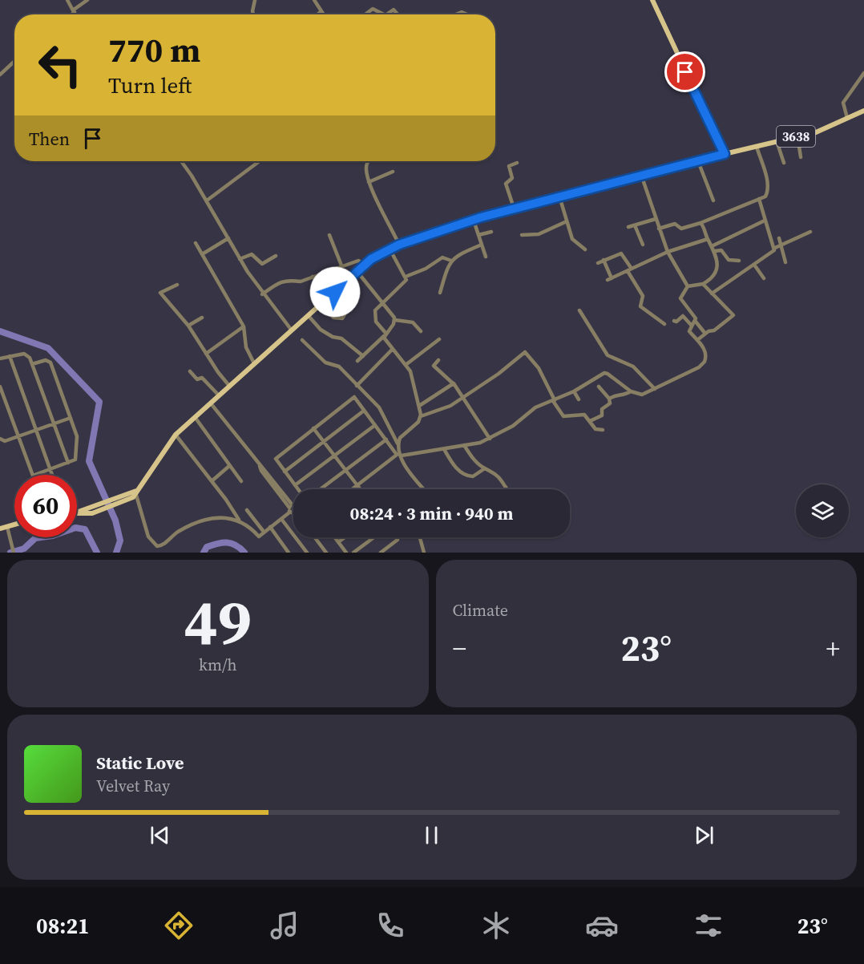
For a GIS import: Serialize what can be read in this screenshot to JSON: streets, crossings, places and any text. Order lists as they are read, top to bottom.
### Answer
{
  "streets": {
    "main road": ["3638"]
  },
  "page": {
    "turn": ["770 m", "Turn left"],
    "then": "Then",
    "limit": "60",
    "trip": "08:24 · 3 min · 940 m",
    "tile": [
      ["49", "km/h"],
      "Climate"
    ],
    "heat": ["−", "23°", "+"],
    "song": ["Static Love", "Velvet Ray"],
    "tabs": ["08:21", "23°"]
  }
}
